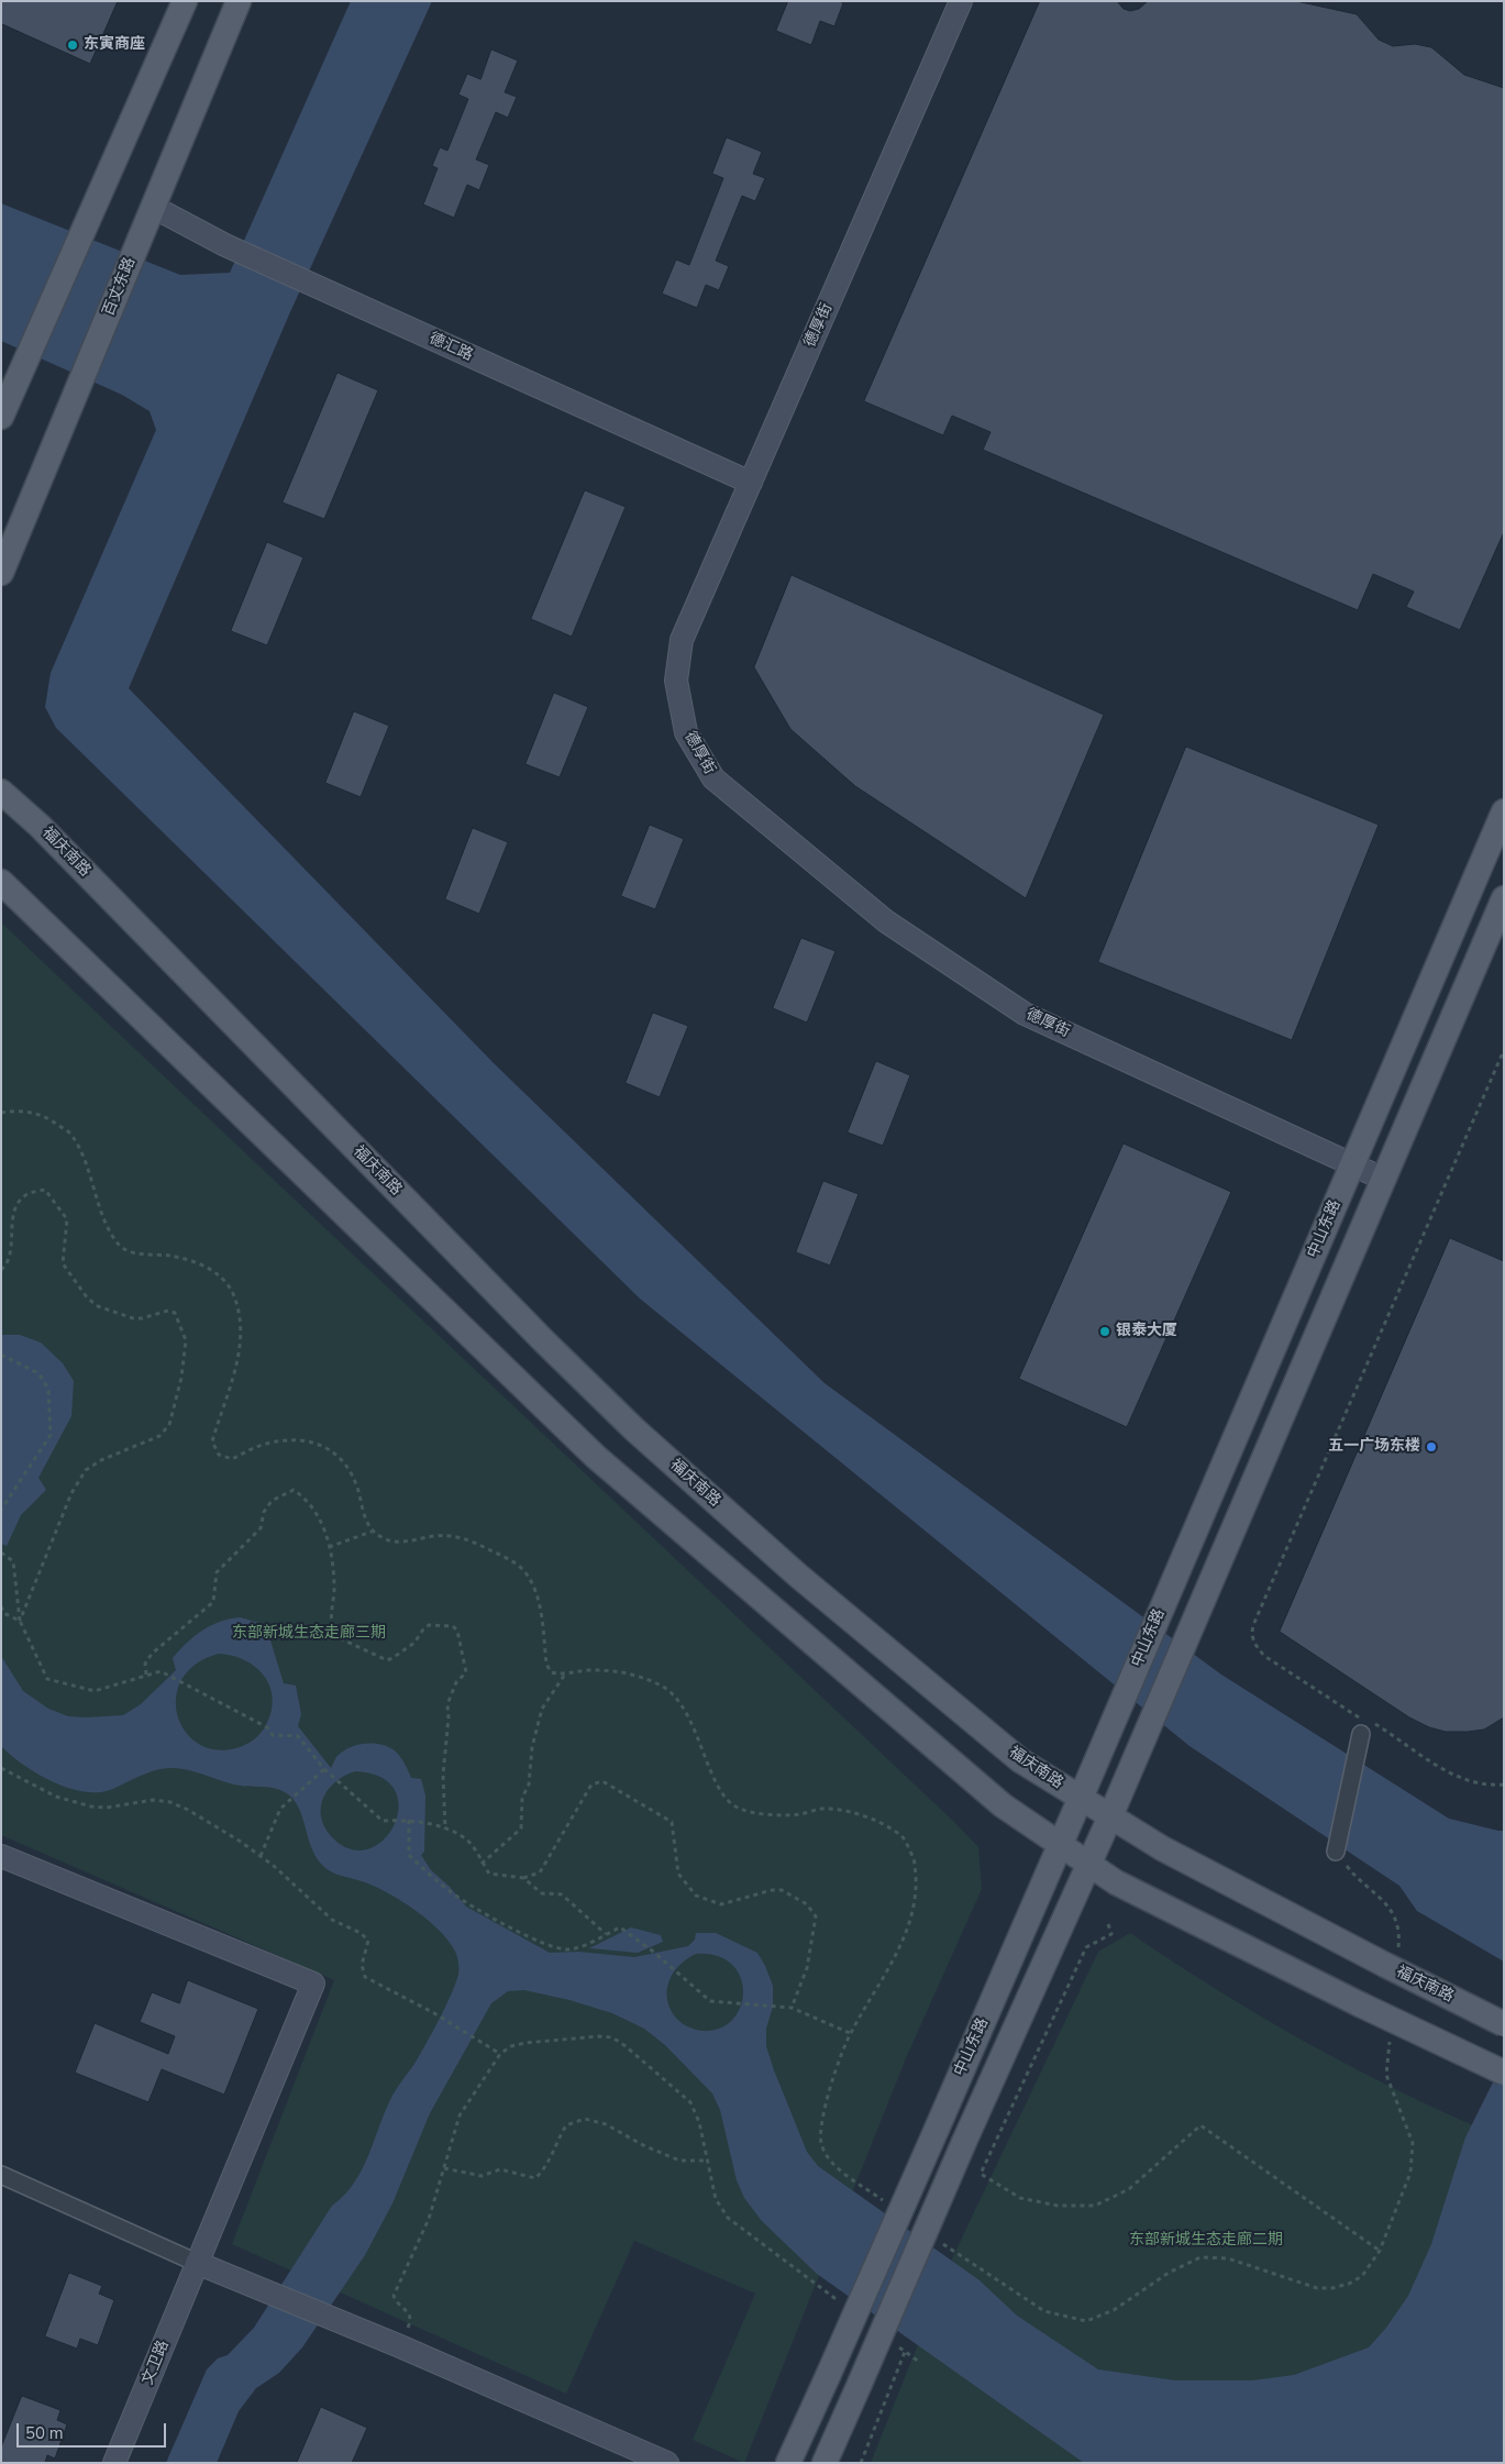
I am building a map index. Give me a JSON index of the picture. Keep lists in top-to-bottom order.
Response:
{
  "streets": {
    "main road": ["百丈东路", "福庆南路", "中山东路"],
    "street": ["德厚街", "德汇路", "文卫路"]
  },
  "crossings": [
    ["百丈东路", "德汇路"],
    ["德厚街", "德汇路"],
    ["德厚街", "中山东路"],
    ["福庆南路", "中山东路"]
  ],
  "parks": ["东部新城生态走廊三期", "东部新城生态走廊二期"],
  "places": ["东寅商座", "银泰大厦", "五一广场东楼"],
  "scale_bar": "50 m"
}
